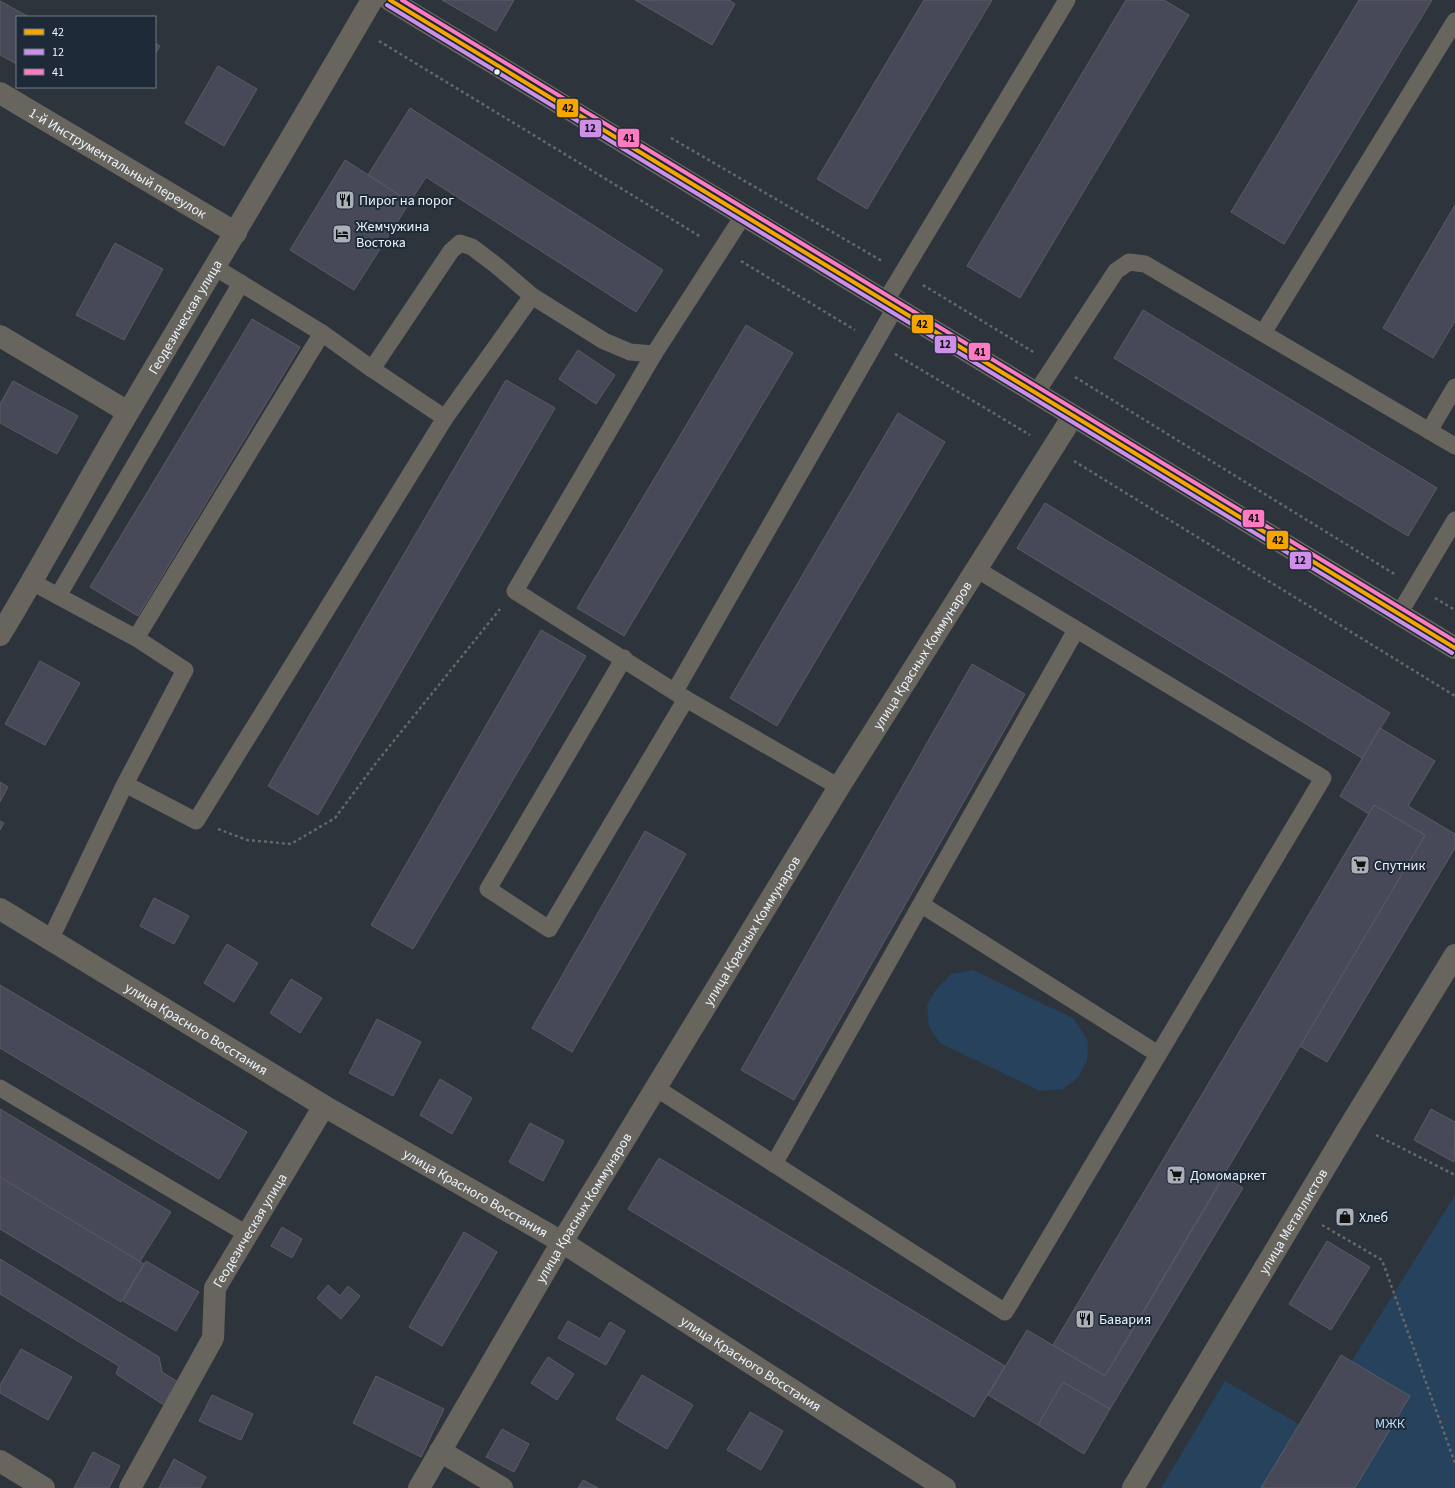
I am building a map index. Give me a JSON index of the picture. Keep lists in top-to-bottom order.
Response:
{
  "streets": {
    "street": [
      "1-й Инструментальный переулок",
      "Геодезическая улица",
      "улица Красных Коммунаров",
      "улица Красного Восстания",
      "улица Металлистов"
    ]
  },
  "crossings": [
    ["1-й Инструментальный переулок", "Геодезическая улица"],
    ["Геодезическая улица", "улица Красного Восстания"],
    ["улица Красных Коммунаров", "улица Красного Восстания"]
  ],
  "parks": ["МЖК"],
  "places": {
    "restaurant": ["Пирог на порог", "Бавария"],
    "hotel": ["Жемчужина Востока"],
    "supermarket": ["Спутник", "Домомаркет"],
    "shop": ["Хлеб"]
  },
  "lines": ["transit line 42", "transit line 41", "transit line 12"],
  "legend": ["42", "12", "41"]
}
